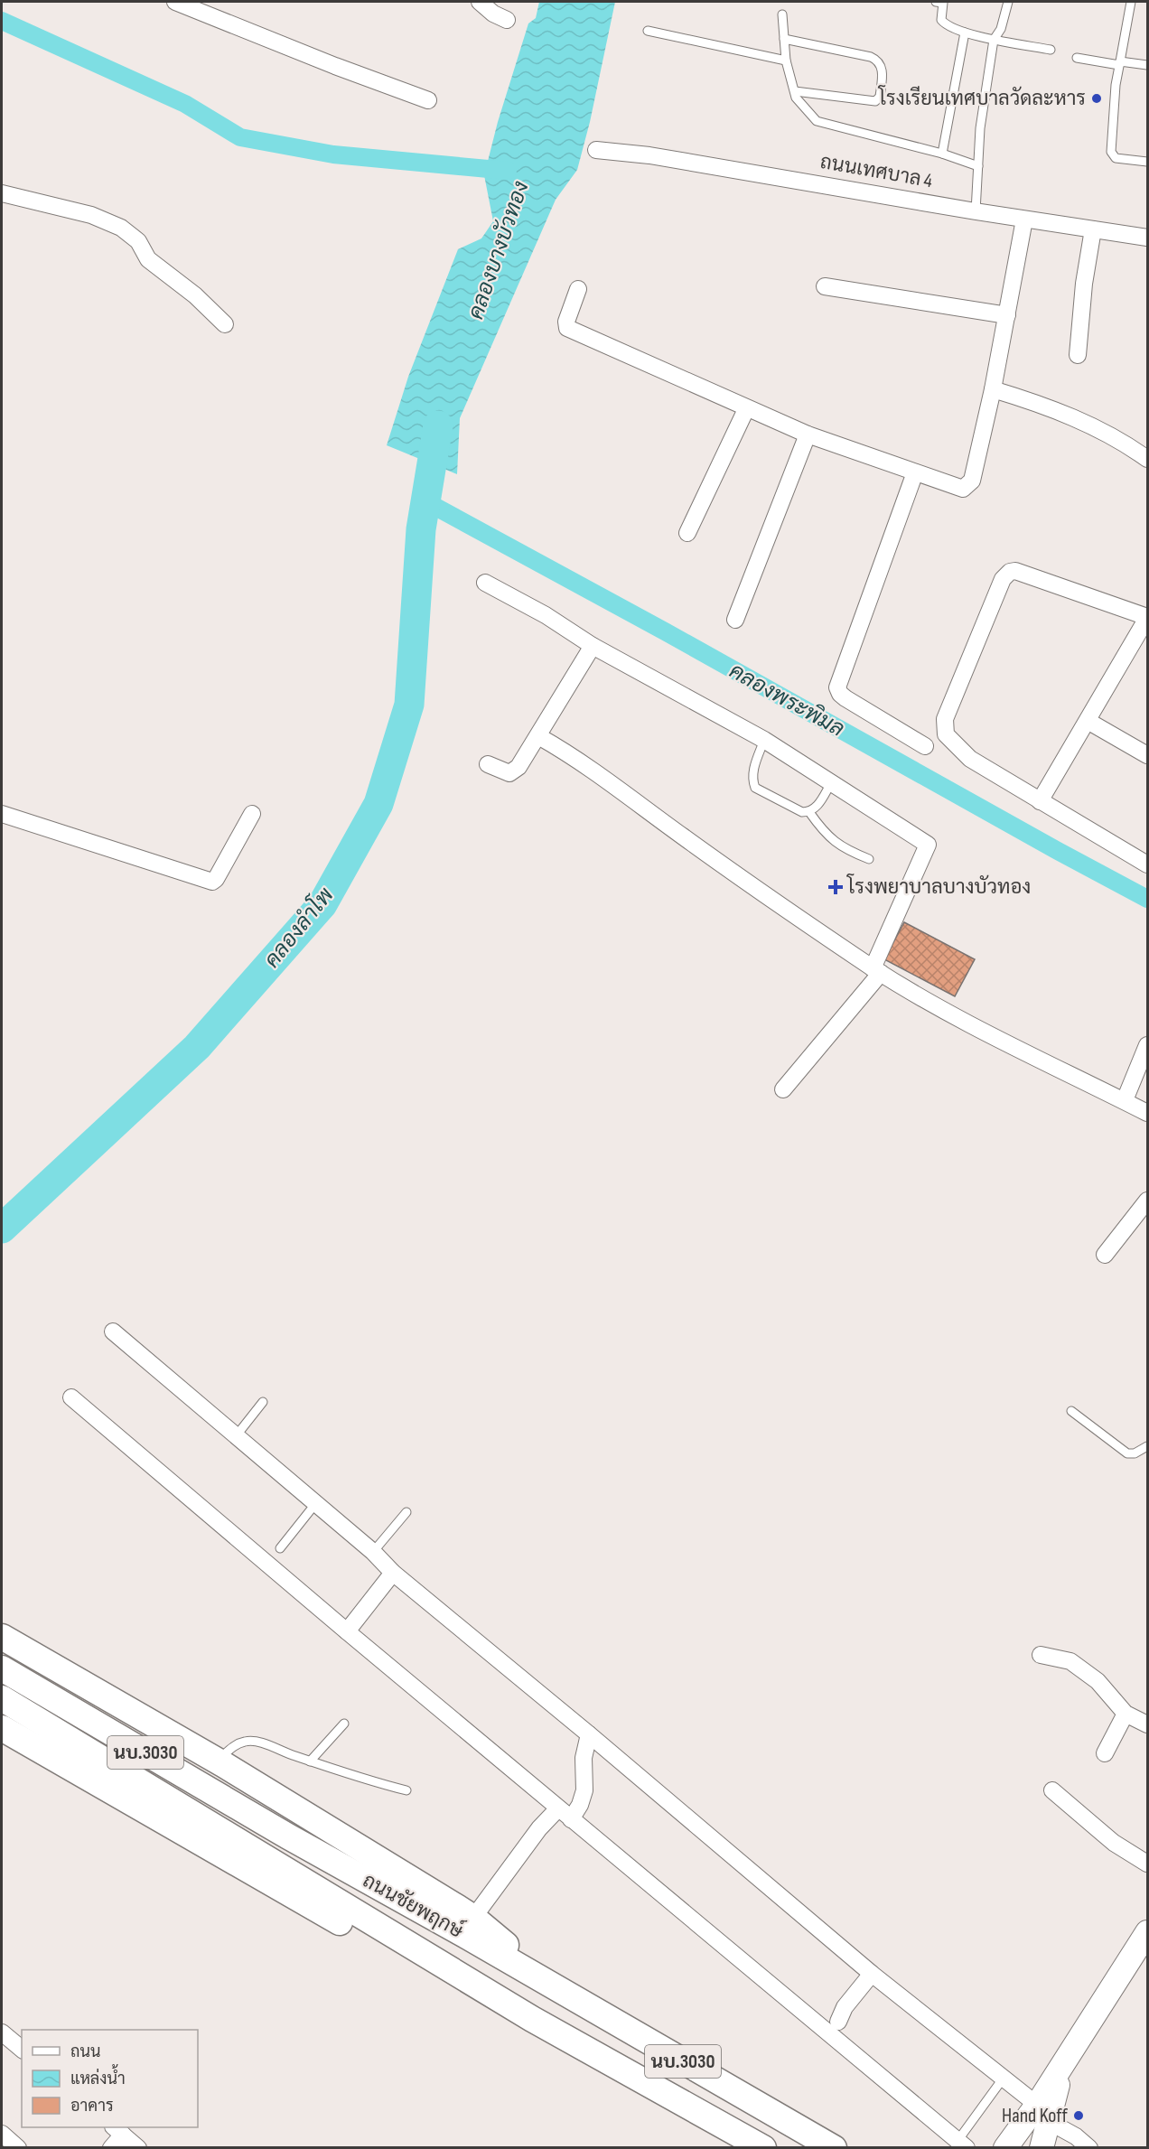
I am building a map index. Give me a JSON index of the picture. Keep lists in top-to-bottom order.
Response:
{
  "streets": {
    "main road": ["นบ.3030", "ถนนชัยพฤกษ์"],
    "street": ["ถนนเทศบาล 4"]
  },
  "water": ["คลองบางบัวทอง", "คลองพระพิมล", "คลองลำโพ"],
  "places": {
    "other": ["โรงเรียนเทศบาลวัดละหาร", "Hand Koff"],
    "health": ["โรงพยาบาลบางบัวทอง"]
  },
  "legend": ["ถนน", "แหล่งน้ำ", "อาคาร"]
}
